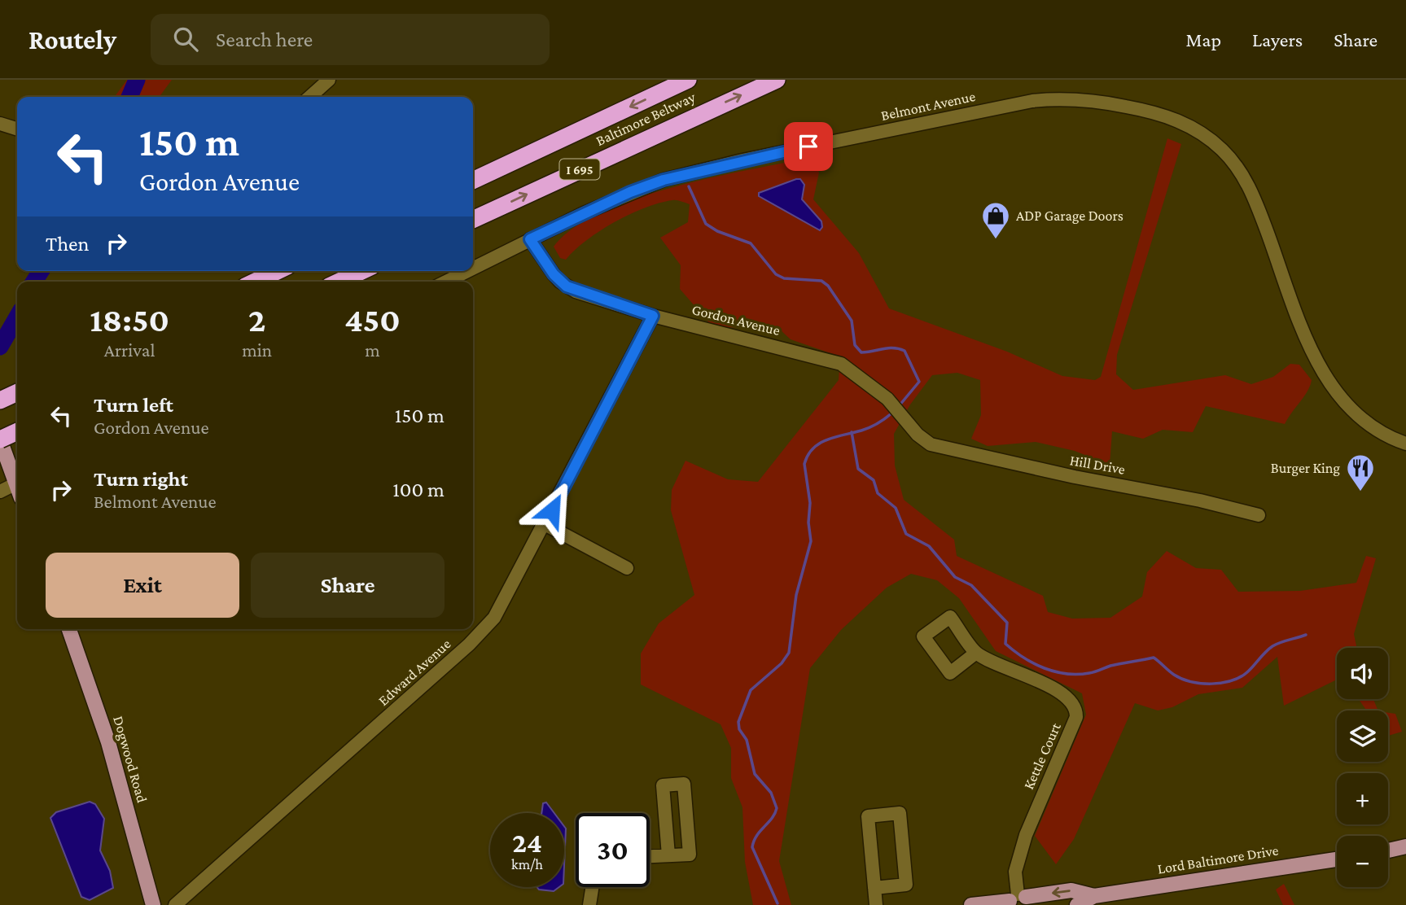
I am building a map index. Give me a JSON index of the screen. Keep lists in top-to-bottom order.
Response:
{
  "streets": {
    "highway": ["Baltimore Beltway", "I 695"],
    "main road": ["Dogwood Road", "Lord Baltimore Drive"],
    "street": [
      "Belmont Avenue",
      "Gordon Avenue",
      "Hill Drive",
      "Edward Avenue",
      "Kettle Court"
    ]
  },
  "crossings": [
    ["Belmont Avenue", "Gordon Avenue"],
    ["Gordon Avenue", "Hill Drive"],
    ["Gordon Avenue", "Edward Avenue"],
    ["Kettle Court", "Lord Baltimore Drive"]
  ],
  "places": {
    "shop": ["ADP Garage Doors"],
    "restaurant": ["Burger King"]
  },
  "page": {
    "header": "Routely",
    "search": "Search here",
    "nav": ["Map", "Layers", "Share"],
    "turn": ["150 m", "Gordon Avenue"],
    "then": "Then",
    "eta": [
      "18:50",
      "Arrival",
      "2",
      "min",
      "450",
      "m"
    ],
    "list": [
      {
        "name": "Turn left",
        "note": "Gordon Avenue",
        "value": "150 m"
      },
      {
        "name": "Turn right",
        "note": "Belmont Avenue",
        "value": "100 m"
      }
    ],
    "buttons": ["Exit", "Share"],
    "map_buttons": ["+", "−"],
    "speed": "24 km/h",
    "limit": "30"
  }
}
